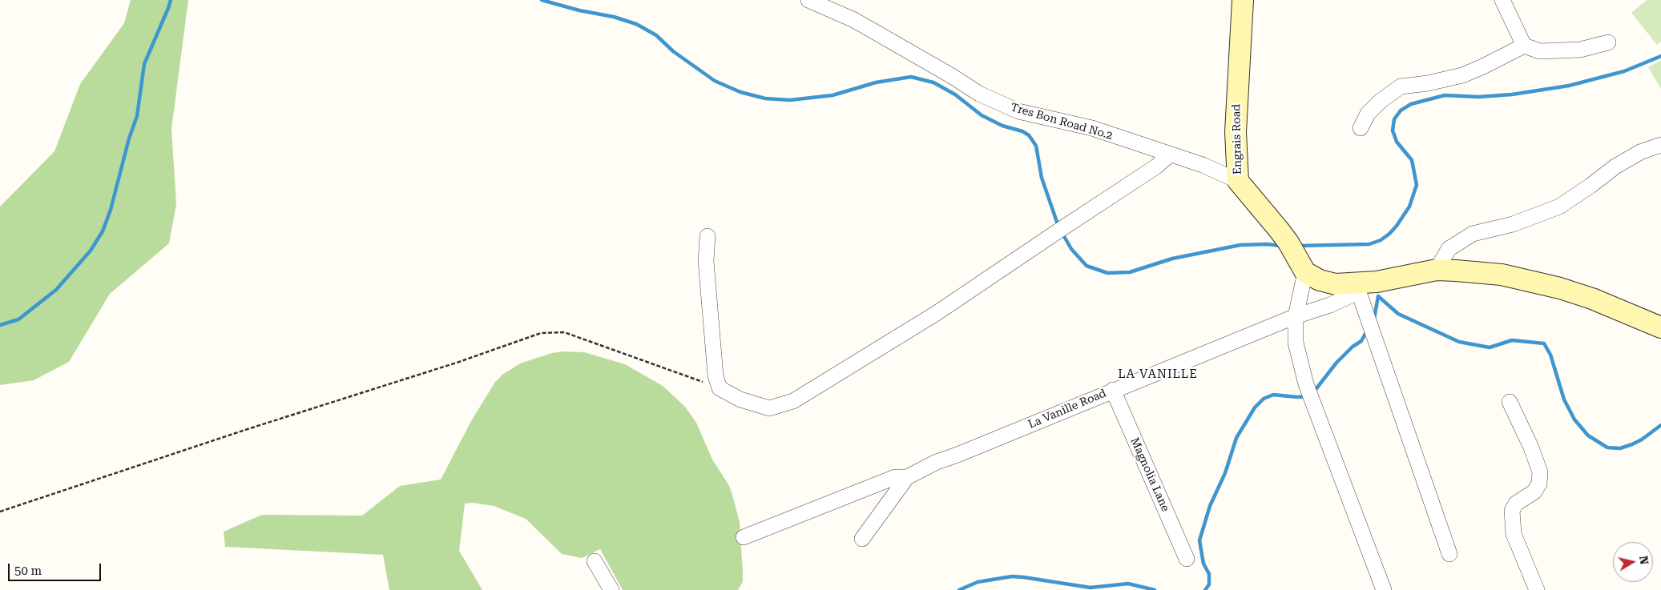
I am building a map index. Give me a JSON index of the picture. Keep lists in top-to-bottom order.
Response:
{
  "streets": {
    "street": [
      "Tres Bon Road No.2",
      "Engrais Road",
      "La Vanille Road",
      "Magnolia Lane"
    ]
  },
  "crossings": [
    ["Tres Bon Road No.2", "Engrais Road"],
    ["La Vanille Road", "Magnolia Lane"]
  ],
  "districts": ["LA VANILLE"],
  "scale_bar": "50 m",
  "north": "right"
}
